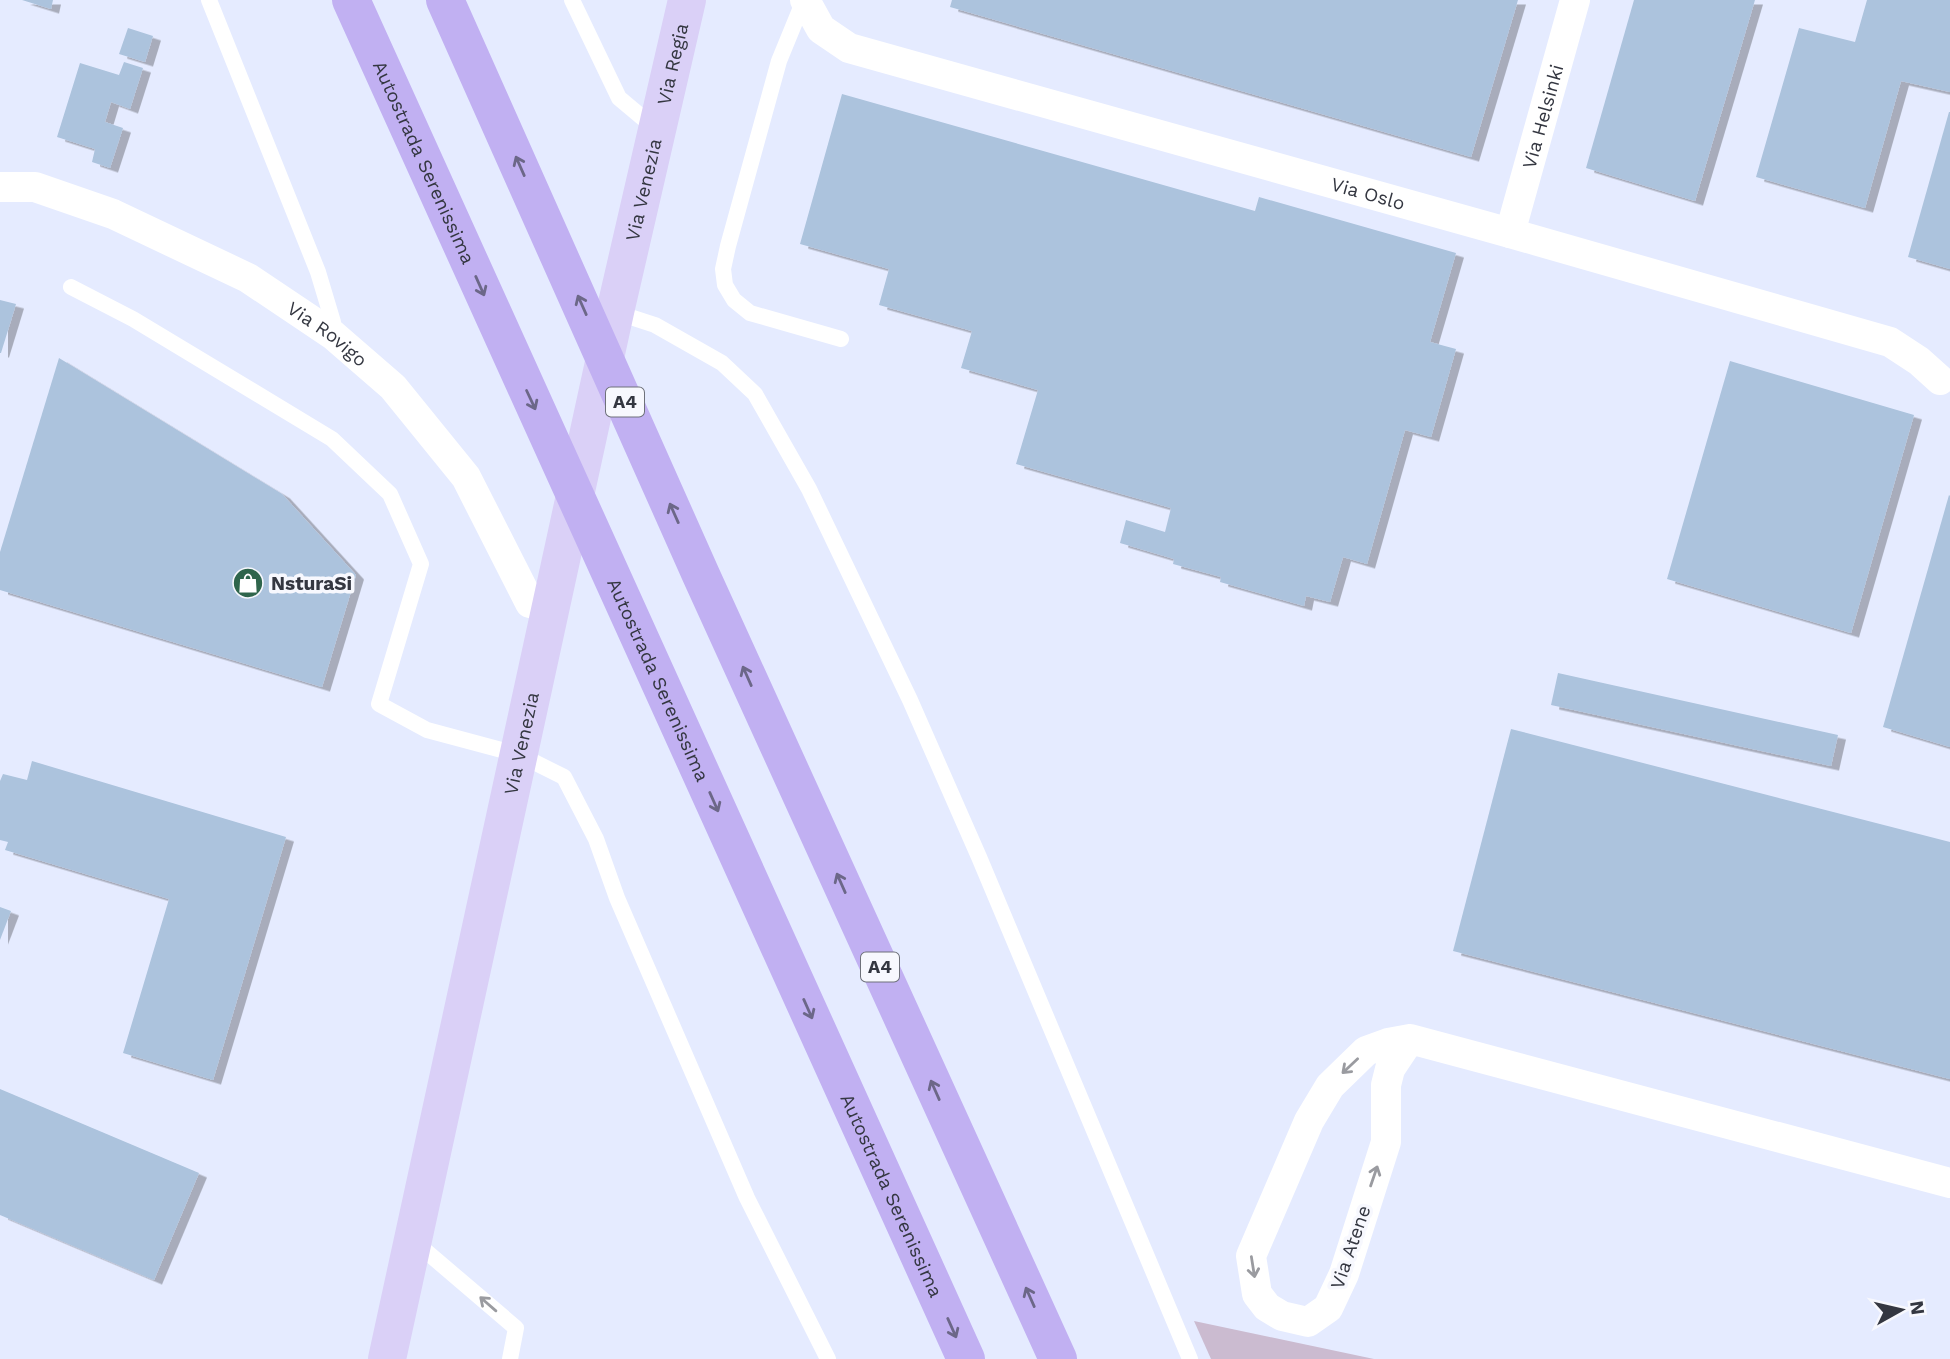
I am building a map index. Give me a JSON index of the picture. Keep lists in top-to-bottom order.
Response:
{
  "streets": {
    "highway": ["Autostrada Serenissima", "A4"],
    "main road": ["Via Regia", "Via Venezia"],
    "street": [
      "Via Helsinki",
      "Via Oslo",
      "Via Rovigo",
      "Via Atene"
    ]
  },
  "crossings": [
    ["Via Regia", "Via Venezia"],
    ["Via Helsinki", "Via Oslo"],
    ["Via Venezia", "Via Rovigo"]
  ],
  "places": {
    "shop": ["NsturaSi"]
  },
  "north": "right"
}
